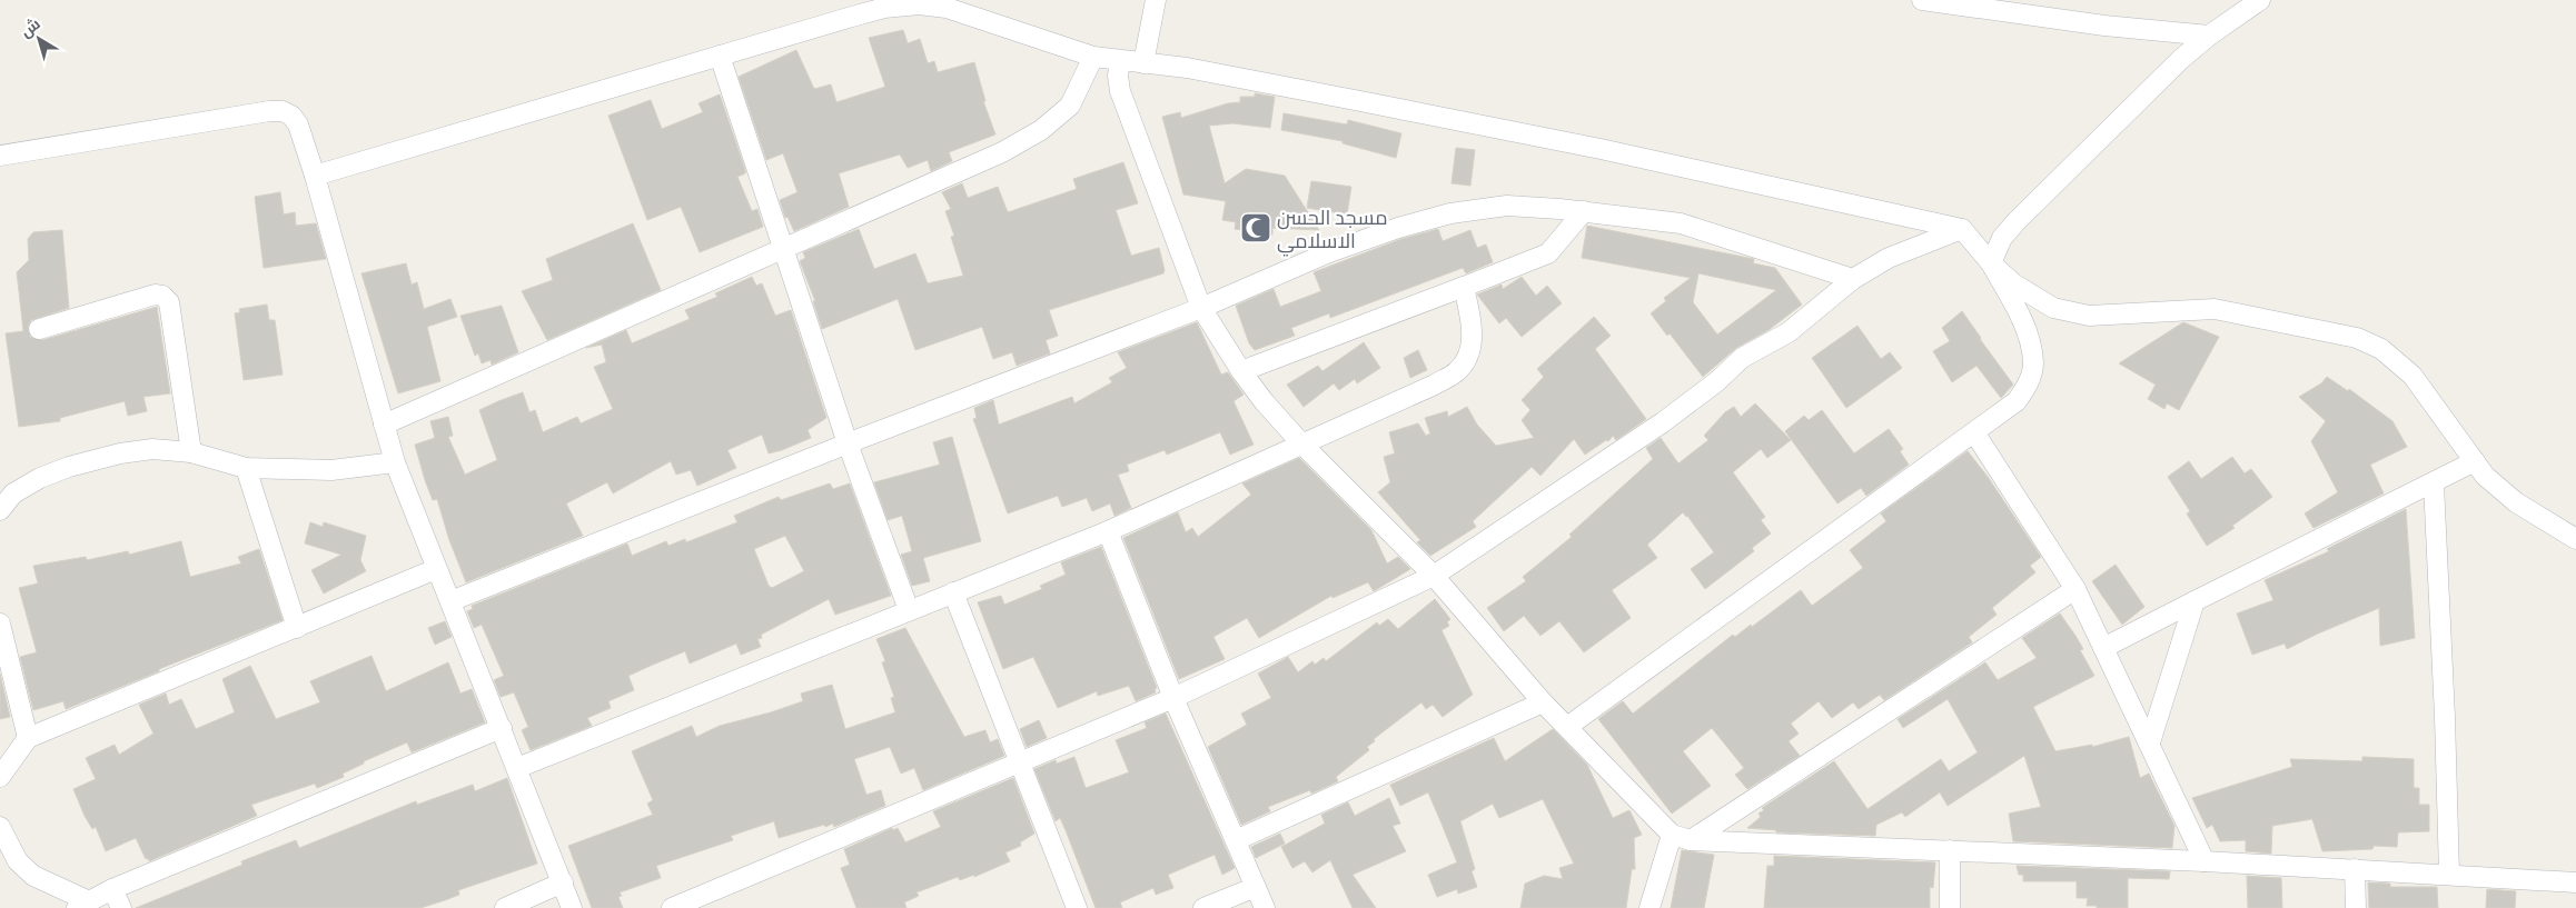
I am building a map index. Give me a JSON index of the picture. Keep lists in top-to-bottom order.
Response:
{
  "places": {
    "mosque": ["مسجد الحسن الاسلامي"]
  },
  "north": "top left"
}
